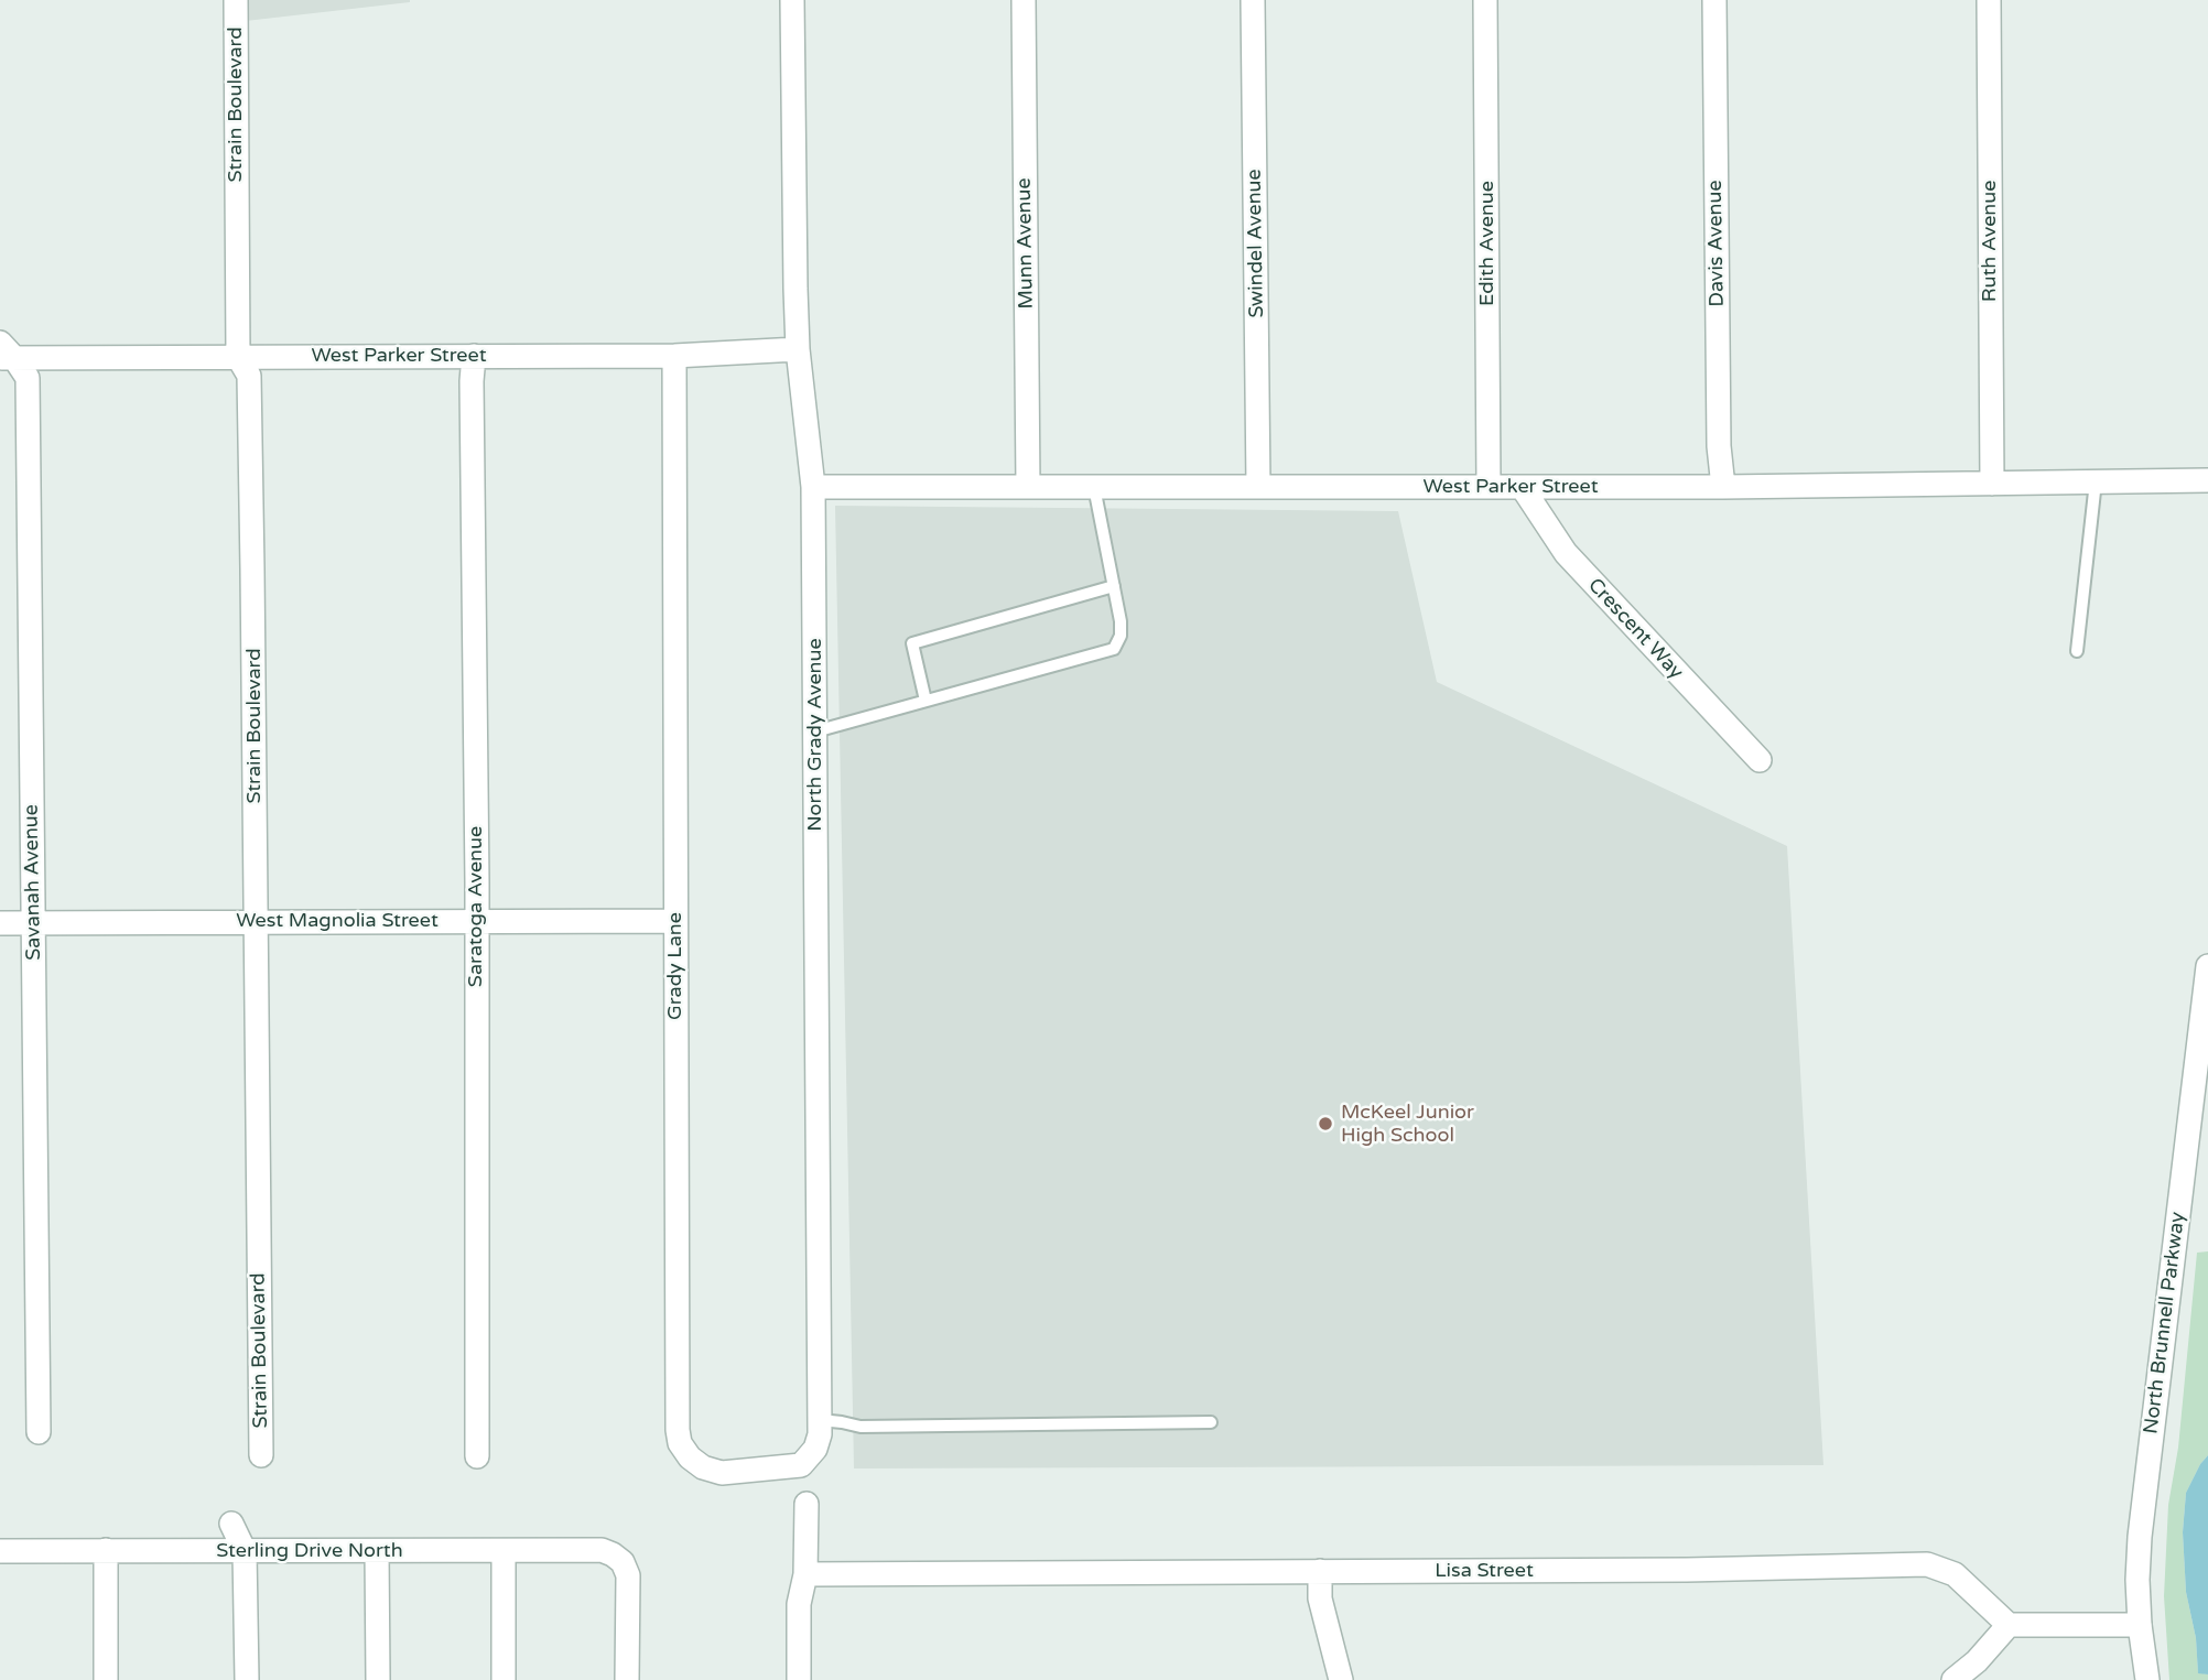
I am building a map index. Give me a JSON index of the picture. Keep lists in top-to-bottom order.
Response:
{
  "streets": {
    "street": [
      "Strain Boulevard",
      "Ruth Avenue",
      "Munn Avenue",
      "Swindel Avenue",
      "Edith Avenue",
      "Davis Avenue",
      "West Parker Street",
      "Crescent Way",
      "North Grady Avenue",
      "Savanah Avenue",
      "Saratoga Avenue",
      "West Magnolia Street",
      "Grady Lane",
      "North Brunnell Parkway",
      "Sterling Drive North",
      "Lisa Street"
    ]
  },
  "crossings": [
    ["Strain Boulevard", "West Parker Street"],
    ["Strain Boulevard", "West Magnolia Street"],
    ["Ruth Avenue", "West Parker Street"],
    ["Munn Avenue", "West Parker Street"],
    ["Swindel Avenue", "West Parker Street"],
    ["Edith Avenue", "West Parker Street"],
    ["Davis Avenue", "West Parker Street"],
    ["West Parker Street", "Crescent Way"],
    ["West Parker Street", "North Grady Avenue"],
    ["West Parker Street", "Savanah Avenue"],
    ["West Parker Street", "Saratoga Avenue"],
    ["West Parker Street", "Grady Lane"],
    ["North Grady Avenue", "Grady Lane"],
    ["Savanah Avenue", "West Magnolia Street"],
    ["Saratoga Avenue", "West Magnolia Street"],
    ["West Magnolia Street", "Grady Lane"]
  ],
  "places": ["McKeel Junior High School"]
}
